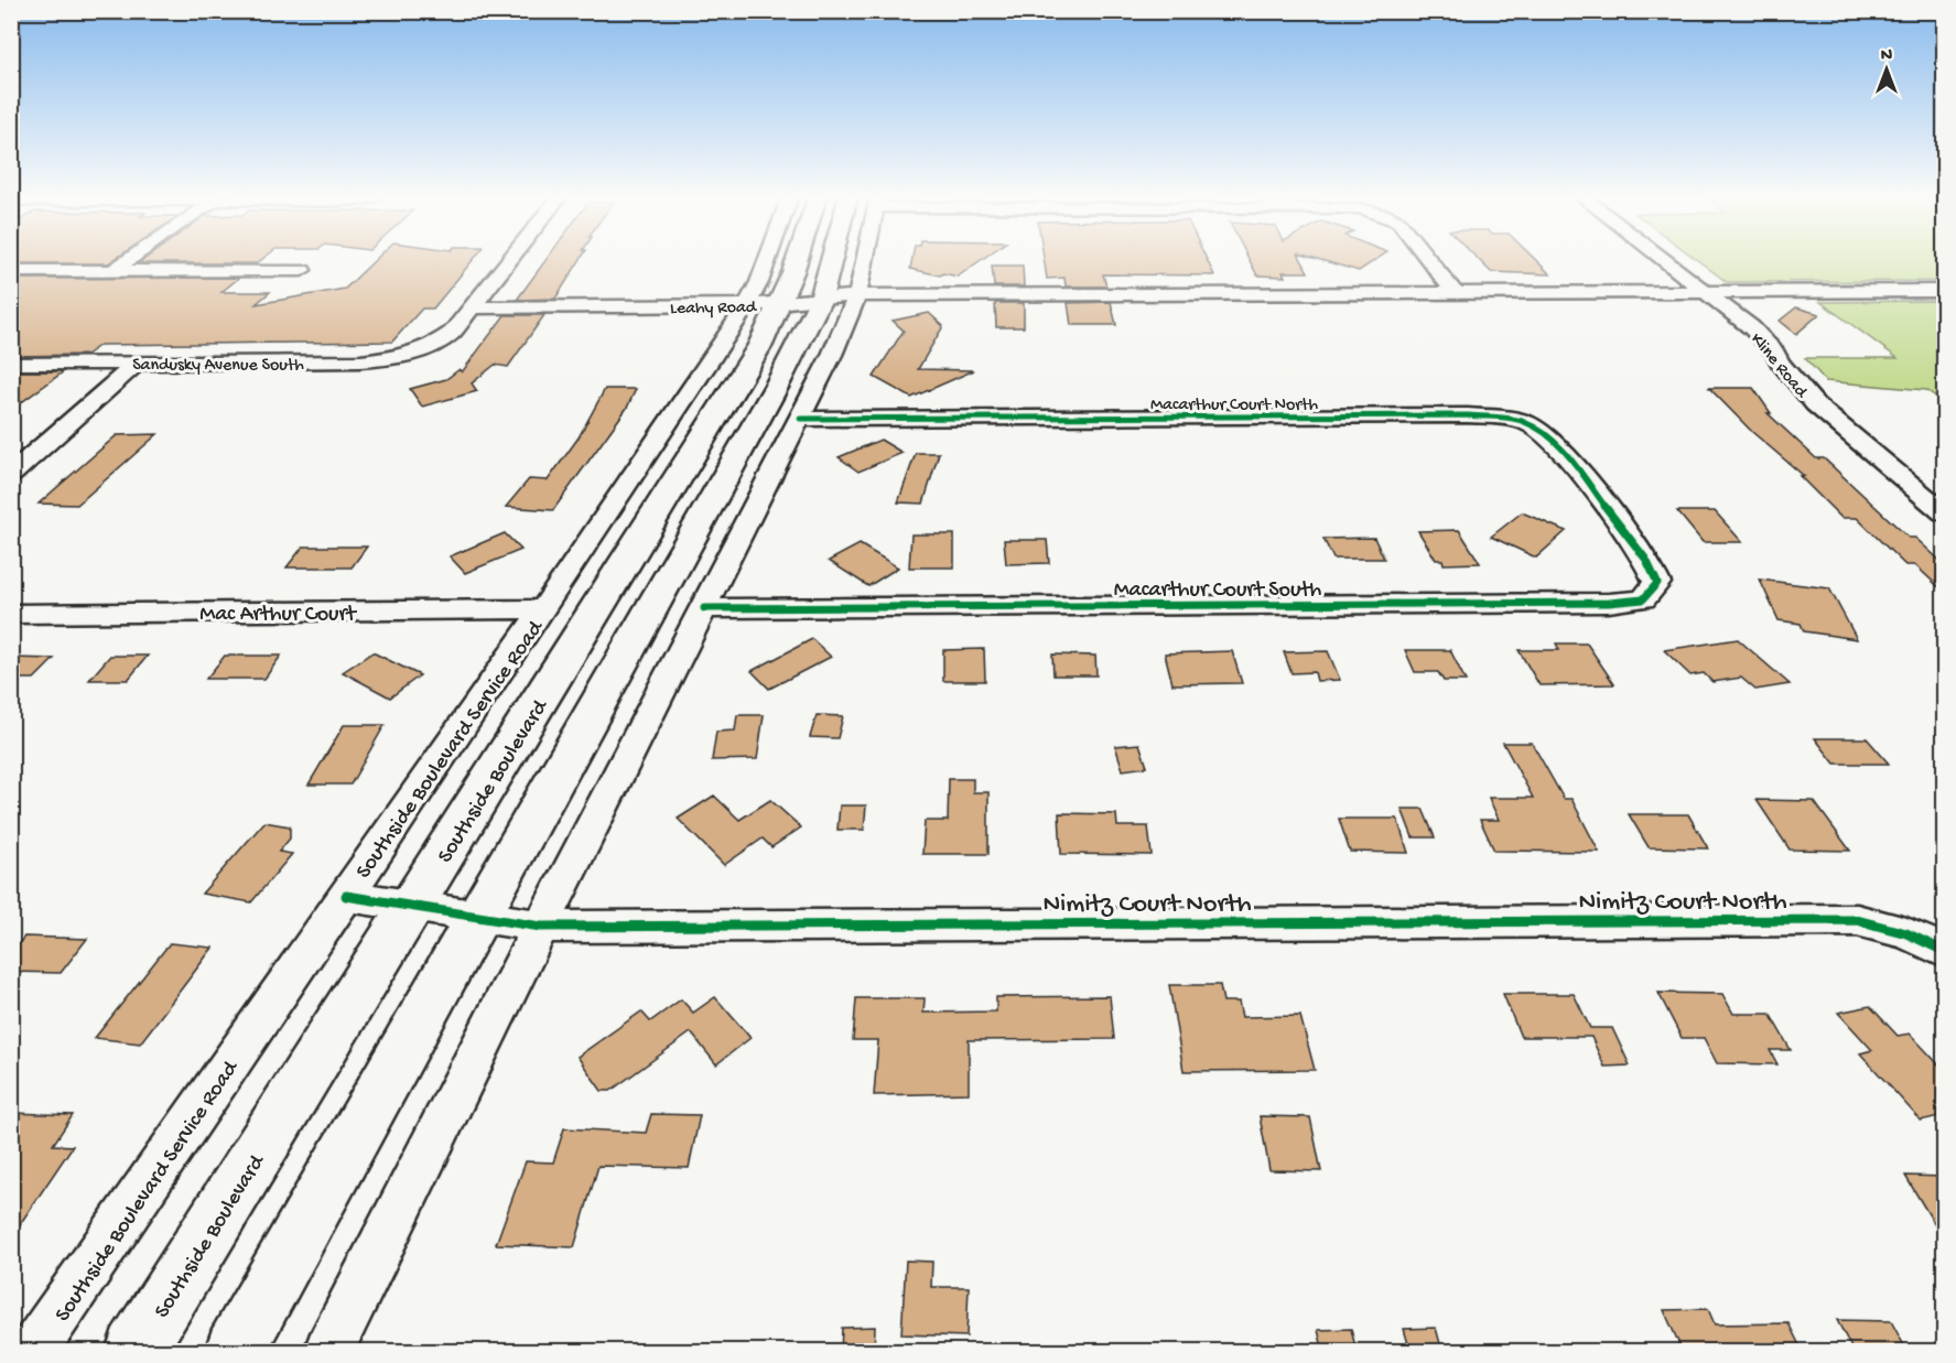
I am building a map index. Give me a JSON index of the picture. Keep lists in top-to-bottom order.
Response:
{
  "streets": {
    "highway": ["Southside Boulevard"],
    "street": [
      "Leahy Road",
      "Sandusky Avenue South",
      "Kline Road",
      "Macarthur Court North",
      "Macarthur Court South",
      "Mac Arthur Court",
      "Southside Boulevard Service Road",
      "Nimitz Court North"
    ]
  },
  "crossings": [
    ["Leahy Road", "Sandusky Avenue South"],
    ["Leahy Road", "Kline Road"],
    ["Leahy Road", "Southside Boulevard Service Road"],
    ["Leahy Road", "Southside Boulevard"],
    ["Macarthur Court North", "Macarthur Court South"],
    ["Mac Arthur Court", "Southside Boulevard Service Road"],
    ["Southside Boulevard Service Road", "Southside Boulevard"],
    ["Southside Boulevard Service Road", "Nimitz Court North"],
    ["Southside Boulevard", "Nimitz Court North"]
  ],
  "north": "top"
}
